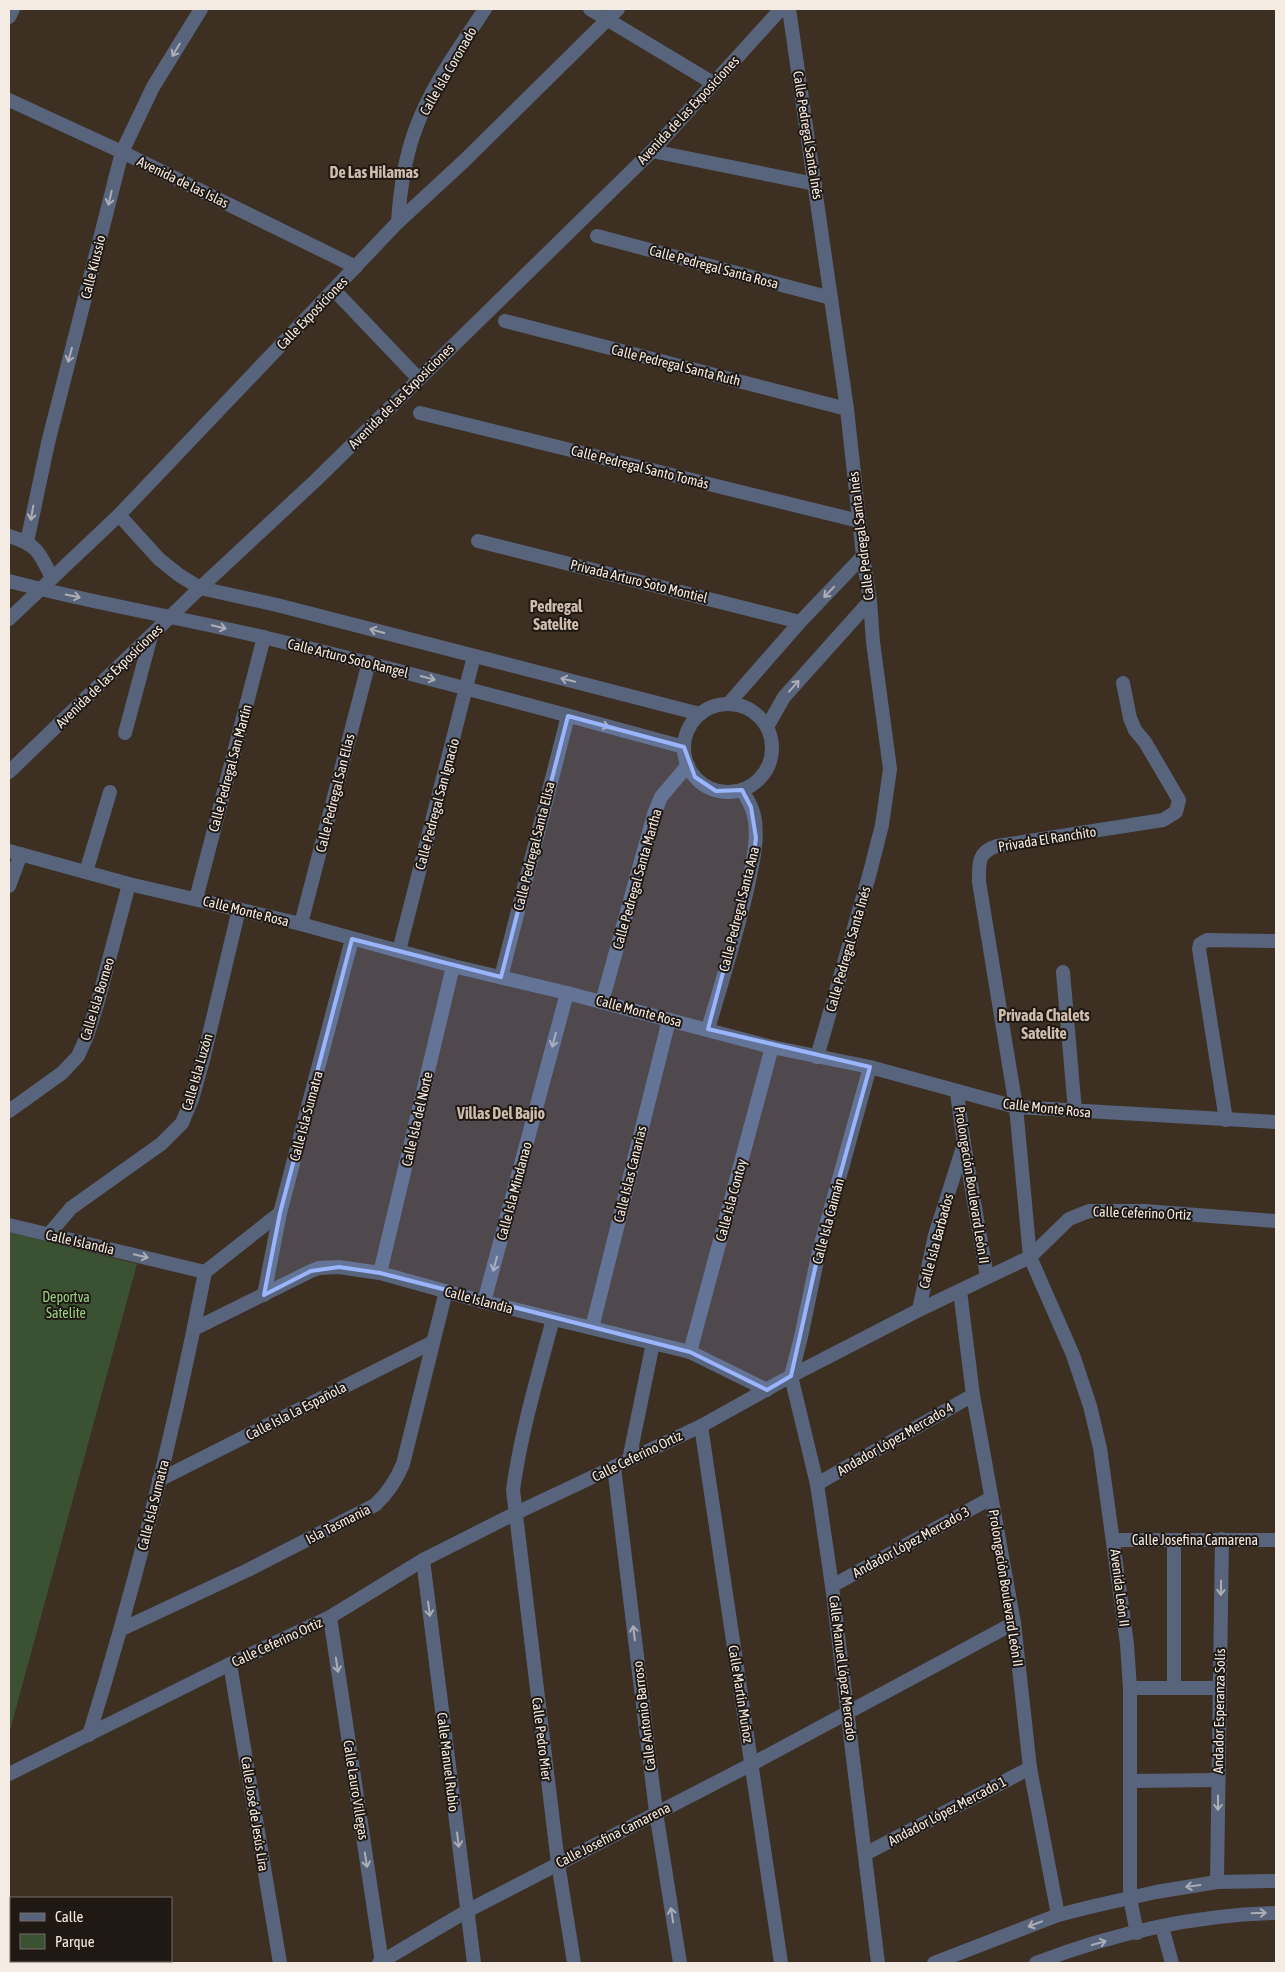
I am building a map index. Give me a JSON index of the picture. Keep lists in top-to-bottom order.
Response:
{
  "streets": {
    "street": [
      "Calle Isla Coronado",
      "Avenida de las Exposiciones",
      "Calle Pedregal Santa Inés",
      "Avenida de las Islas",
      "Calle Kiussio",
      "Calle Pedregal Santa Rosa",
      "Calle Exposiciones",
      "Calle Pedregal Santa Ruth",
      "Calle Pedregal Santo Tomás",
      "Privada Arturo Soto Montiel",
      "Calle Arturo Soto Rangel",
      "Calle Pedregal San Martín",
      "Calle Pedregal San Elías",
      "Calle Pedregal San Ignacio",
      "Privada El Ranchito",
      "Calle Pedregal Santa Elisa",
      "Calle Pedregal Santa Martha",
      "Calle Pedregal Santa Ana",
      "Calle Monte Rosa",
      "Calle Isla Borneo",
      "Calle Isla Luzón",
      "Calle Isla Sumatra",
      "Calle Isla del Norte",
      "Calle Islas Canarias",
      "Prolongación Boulevard León II",
      "Calle Isla Mindanao",
      "Calle Isla Contoy",
      "Calle Ceferino Ortiz",
      "Calle Isla Caimán",
      "Calle Isla Barbados",
      "Calle Islandia",
      "Calle Isla La Española",
      "Andador López Mercado 4",
      "Isla Tasmania",
      "Calle Josefina Camarena",
      "Andador López Mercado 3",
      "Avenida León II",
      "Calle Manuel López Mercado",
      "Calle Martín Muñoz",
      "Andador Esperanza Solís",
      "Calle Antonio Barroso",
      "Calle Pedro Mier",
      "Calle Manuel Rubio",
      "Calle Lauro Villegas",
      "Andador López Mercado 1",
      "Calle José de Jesús Lira"
    ]
  },
  "crossings": [
    ["Calle Isla Coronado", "Calle Exposiciones"],
    ["Avenida de las Exposiciones", "Calle Arturo Soto Rangel"],
    ["Calle Pedregal Santa Inés", "Calle Pedregal Santa Rosa"],
    ["Calle Pedregal Santa Inés", "Calle Pedregal Santa Ruth"],
    ["Calle Pedregal Santa Inés", "Calle Pedregal Santo Tomás"],
    ["Calle Pedregal Santa Inés", "Calle Monte Rosa"],
    ["Avenida de las Islas", "Calle Kiussio"],
    ["Avenida de las Islas", "Calle Exposiciones"],
    ["Calle Exposiciones", "Calle Arturo Soto Rangel"],
    ["Calle Arturo Soto Rangel", "Calle Pedregal San Martín"],
    ["Calle Arturo Soto Rangel", "Calle Pedregal San Elías"],
    ["Calle Arturo Soto Rangel", "Calle Pedregal San Ignacio"],
    ["Calle Arturo Soto Rangel", "Calle Pedregal Santa Elisa"],
    ["Calle Arturo Soto Rangel", "Calle Pedregal Santa Martha"],
    ["Calle Arturo Soto Rangel", "Calle Pedregal Santa Ana"],
    ["Calle Pedregal San Martín", "Calle Monte Rosa"],
    ["Calle Pedregal San Elías", "Calle Monte Rosa"],
    ["Calle Pedregal San Ignacio", "Calle Monte Rosa"],
    ["Privada El Ranchito", "Calle Monte Rosa"],
    ["Calle Pedregal Santa Elisa", "Calle Monte Rosa"],
    ["Calle Pedregal Santa Martha", "Calle Pedregal Santa Ana"],
    ["Calle Pedregal Santa Martha", "Calle Monte Rosa"],
    ["Calle Pedregal Santa Ana", "Calle Monte Rosa"],
    ["Calle Monte Rosa", "Calle Isla Borneo"],
    ["Calle Monte Rosa", "Calle Isla Luzón"],
    ["Calle Monte Rosa", "Calle Isla Sumatra"],
    ["Calle Monte Rosa", "Calle Isla del Norte"],
    ["Calle Monte Rosa", "Calle Islas Canarias"],
    ["Calle Monte Rosa", "Prolongación Boulevard León II"],
    ["Calle Monte Rosa", "Calle Isla Mindanao"],
    ["Calle Monte Rosa", "Calle Isla Contoy"],
    ["Calle Monte Rosa", "Calle Isla Caimán"],
    ["Calle Isla Luzón", "Calle Islandia"],
    ["Calle Isla Sumatra", "Calle Ceferino Ortiz"],
    ["Calle Isla Sumatra", "Calle Islandia"],
    ["Calle Isla Sumatra", "Calle Isla La Española"],
    ["Calle Isla Sumatra", "Isla Tasmania"],
    ["Calle Isla del Norte", "Calle Islandia"],
    ["Calle Islas Canarias", "Calle Islandia"],
    ["Prolongación Boulevard León II", "Calle Ceferino Ortiz"],
    ["Prolongación Boulevard León II", "Calle Isla Barbados"],
    ["Prolongación Boulevard León II", "Andador López Mercado 4"],
    ["Prolongación Boulevard León II", "Calle Josefina Camarena"],
    ["Prolongación Boulevard León II", "Andador López Mercado 3"],
    ["Prolongación Boulevard León II", "Andador López Mercado 1"],
    ["Calle Isla Mindanao", "Calle Islandia"],
    ["Calle Isla Contoy", "Calle Islandia"],
    ["Calle Ceferino Ortiz", "Calle Isla Caimán"],
    ["Calle Ceferino Ortiz", "Calle Isla Barbados"],
    ["Calle Ceferino Ortiz", "Calle Islandia"],
    ["Calle Ceferino Ortiz", "Avenida León II"],
    ["Calle Ceferino Ortiz", "Calle Manuel López Mercado"],
    ["Calle Ceferino Ortiz", "Calle Martín Muñoz"],
    ["Calle Ceferino Ortiz", "Calle Antonio Barroso"],
    ["Calle Ceferino Ortiz", "Calle Pedro Mier"],
    ["Calle Ceferino Ortiz", "Calle Manuel Rubio"],
    ["Calle Ceferino Ortiz", "Calle Lauro Villegas"],
    ["Calle Ceferino Ortiz", "Calle José de Jesús Lira"],
    ["Calle Isla Caimán", "Calle Manuel López Mercado"],
    ["Calle Islandia", "Isla Tasmania"],
    ["Calle Isla La Española", "Isla Tasmania"],
    ["Andador López Mercado 4", "Calle Manuel López Mercado"],
    ["Calle Josefina Camarena", "Avenida León II"],
    ["Calle Josefina Camarena", "Calle Manuel López Mercado"],
    ["Calle Josefina Camarena", "Calle Martín Muñoz"],
    ["Calle Josefina Camarena", "Andador Esperanza Solís"],
    ["Calle Josefina Camarena", "Calle Antonio Barroso"],
    ["Calle Josefina Camarena", "Calle Pedro Mier"],
    ["Calle Josefina Camarena", "Calle Manuel Rubio"],
    ["Calle Josefina Camarena", "Calle Lauro Villegas"],
    ["Andador López Mercado 3", "Calle Manuel López Mercado"],
    ["Calle Manuel López Mercado", "Andador López Mercado 1"]
  ],
  "one_way": [
    "Calle Kiussio",
    "Calle Isla Mindanao",
    "Calle Antonio Barroso",
    "Calle Manuel Rubio",
    "Calle Lauro Villegas"
  ],
  "districts": [
    "De Las Hilamas",
    "Pedregal Satelite",
    "Privada Chalets Satelite",
    "Villas Del Bajio"
  ],
  "parks": ["Deportva Satelite"],
  "legend": ["Calle", "Parque"]
}
